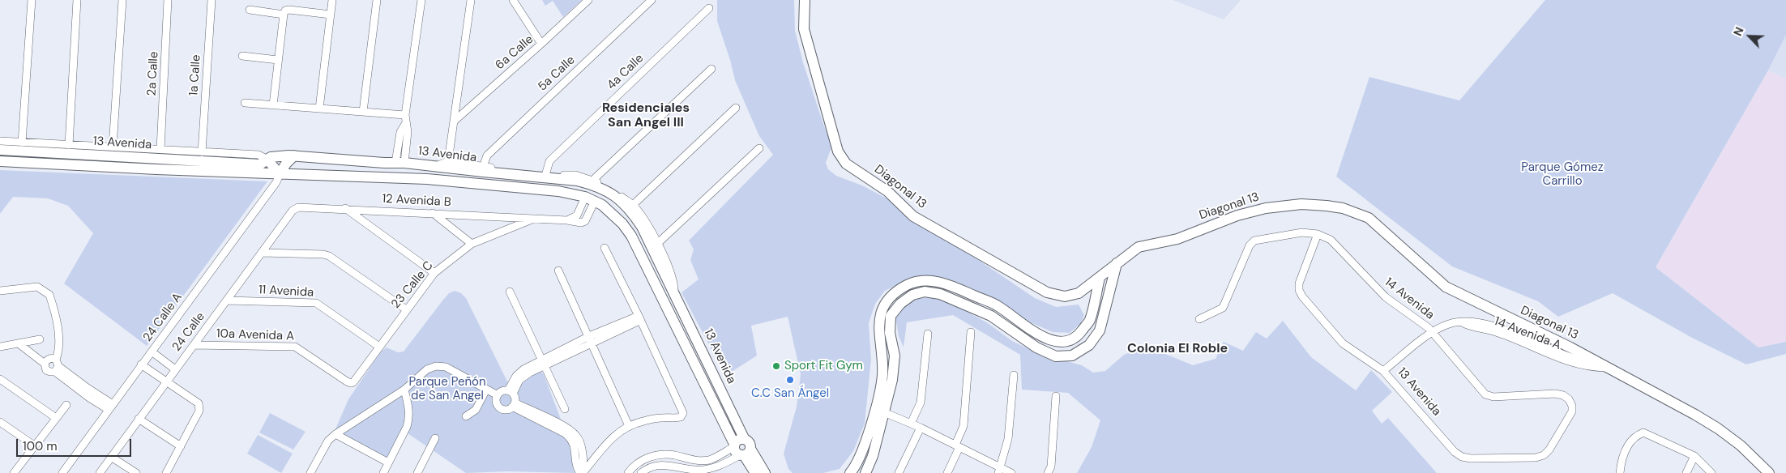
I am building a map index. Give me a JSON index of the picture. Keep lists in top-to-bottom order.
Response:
{
  "streets": {
    "street": [
      "6a Calle",
      "4a Calle",
      "2a Calle",
      "5a Calle",
      "1a Calle",
      "13 Avenida",
      "Diagonal 13",
      "12 Avenida B",
      "23 Calle C",
      "11 Avenida",
      "14 Avenida",
      "24 Calle A",
      "24 Calle",
      "14 Avenida A",
      "10a Avenida A"
    ]
  },
  "crossings": [
    ["5a Calle", "13 Avenida"],
    ["13 Avenida", "12 Avenida B"],
    ["13 Avenida", "14 Avenida"],
    ["13 Avenida", "24 Calle A"],
    ["13 Avenida", "14 Avenida A"],
    ["Diagonal 13", "14 Avenida A"],
    ["12 Avenida B", "23 Calle C"],
    ["12 Avenida B", "24 Calle"],
    ["23 Calle C", "11 Avenida"],
    ["23 Calle C", "10a Avenida A"],
    ["11 Avenida", "24 Calle"],
    ["14 Avenida", "14 Avenida A"],
    ["24 Calle", "10a Avenida A"]
  ],
  "districts": ["Residenciales San Angel III", "Colonia El Roble"],
  "parks": ["Parque Gómez Carrillo", "Parque Peñón de San Angel"],
  "places": ["Sport Fit Gym", "C.C San Ángel"],
  "scale_bar": "100 m",
  "north": "top left"
}
